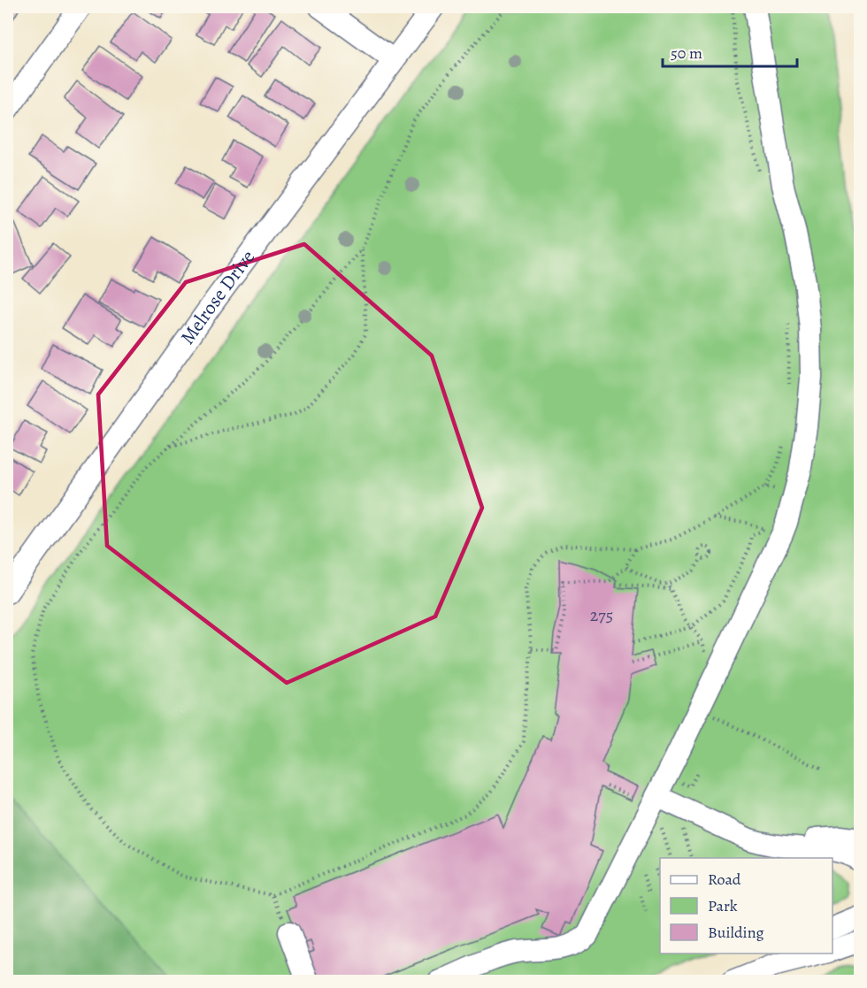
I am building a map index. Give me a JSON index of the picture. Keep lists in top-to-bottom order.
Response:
{
  "streets": {
    "street": ["Melrose Drive"]
  },
  "house_numbers": ["275"],
  "legend": ["Road", "Park", "Building"],
  "scale_bar": "50 m"
}
